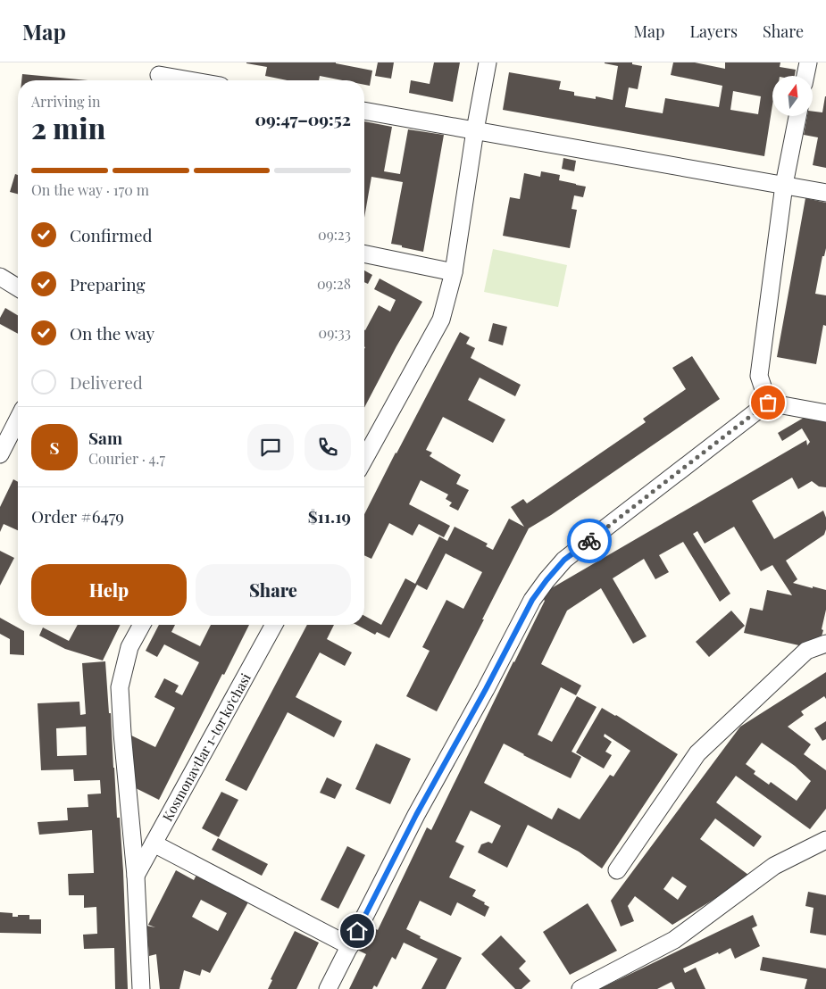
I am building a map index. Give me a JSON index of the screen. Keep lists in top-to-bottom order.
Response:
{
  "streets": {
    "street": ["Kosmonavtlar 1-tor koʻchasi"]
  },
  "north": "top",
  "page": {
    "header": "Map",
    "nav": ["Map", "Layers", "Share"],
    "heading": ["2 min", "Arriving in", "09:47–09:52"],
    "panel": [
      "Sam",
      "Courier · 4.7",
      "Order #6479",
      "$11.19"
    ],
    "bar": "On the way · 170 m",
    "list": [
      ["Confirmed", "09:23"],
      ["Preparing", "09:28"],
      ["On the way", "09:33"],
      "Delivered"
    ],
    "round": "S",
    "buttons": ["Help", "Share"]
  }
}
